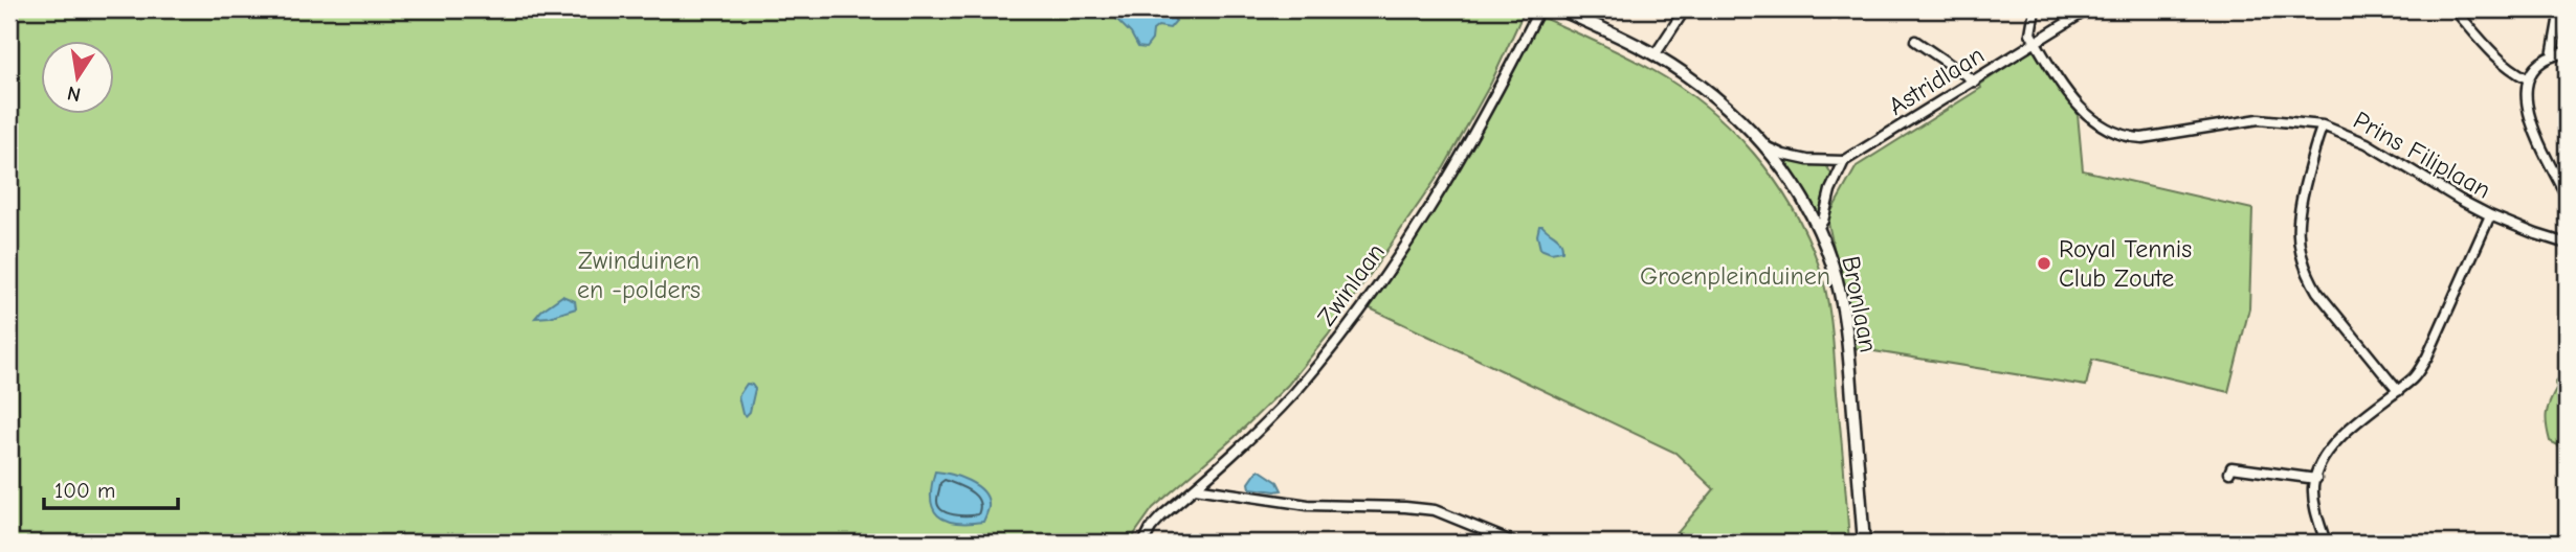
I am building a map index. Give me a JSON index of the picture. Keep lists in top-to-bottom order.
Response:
{
  "streets": {
    "street": [
      "Astridlaan",
      "Prins Filiplaan",
      "Zwinlaan",
      "Bronlaan"
    ]
  },
  "crossings": [
    ["Astridlaan", "Prins Filiplaan"]
  ],
  "parks": ["Zwinduinen en -polders", "Groenpleinduinen"],
  "places": ["Royal Tennis Club Zoute"],
  "scale_bar": "100 m",
  "north": "bottom"
}
